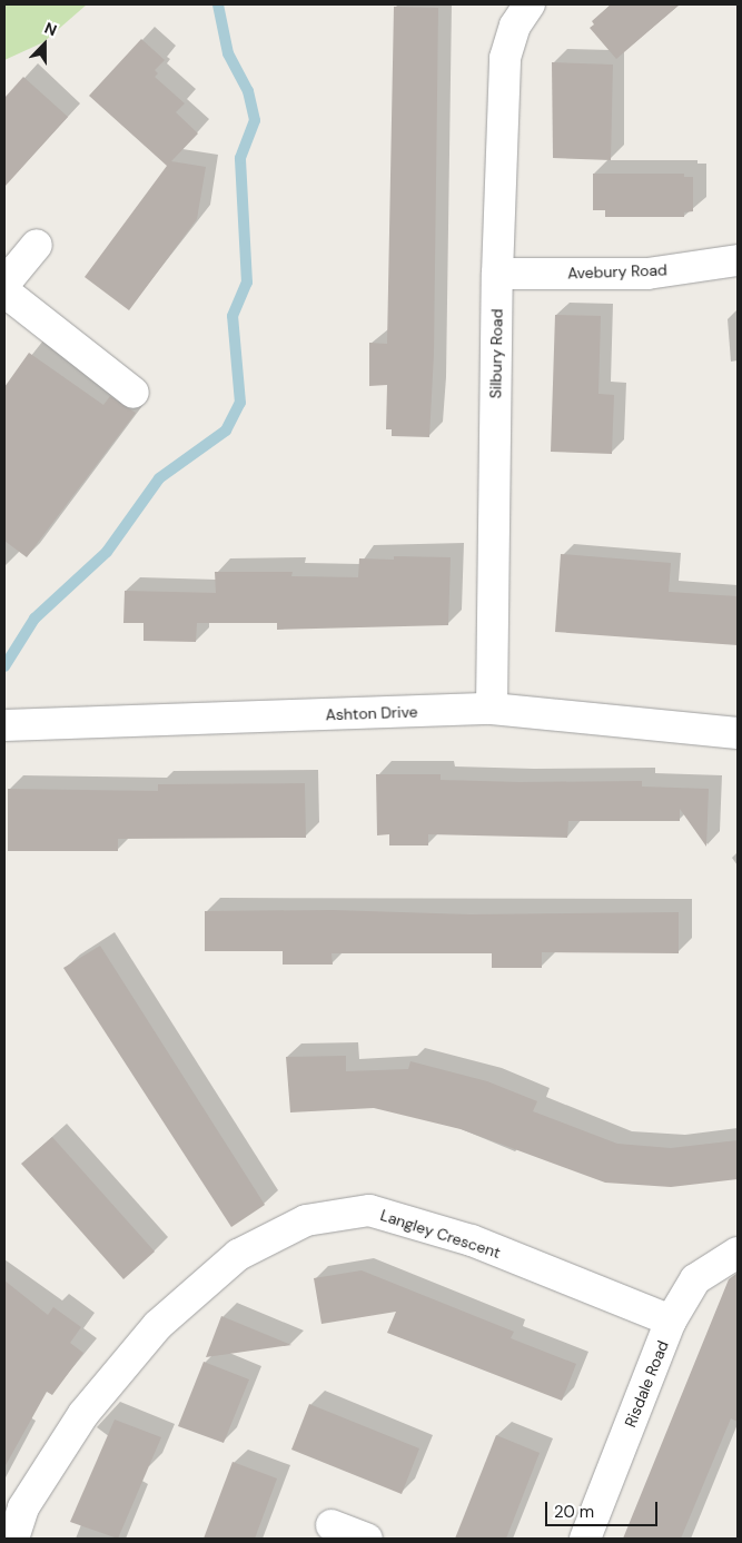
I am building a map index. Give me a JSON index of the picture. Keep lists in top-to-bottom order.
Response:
{
  "streets": {
    "street": [
      "Avebury Road",
      "Silbury Road",
      "Ashton Drive",
      "Langley Crescent",
      "Risdale Road"
    ]
  },
  "crossings": [
    ["Avebury Road", "Silbury Road"],
    ["Silbury Road", "Ashton Drive"],
    ["Langley Crescent", "Risdale Road"]
  ],
  "scale_bar": "20 m",
  "north": "top"
}
